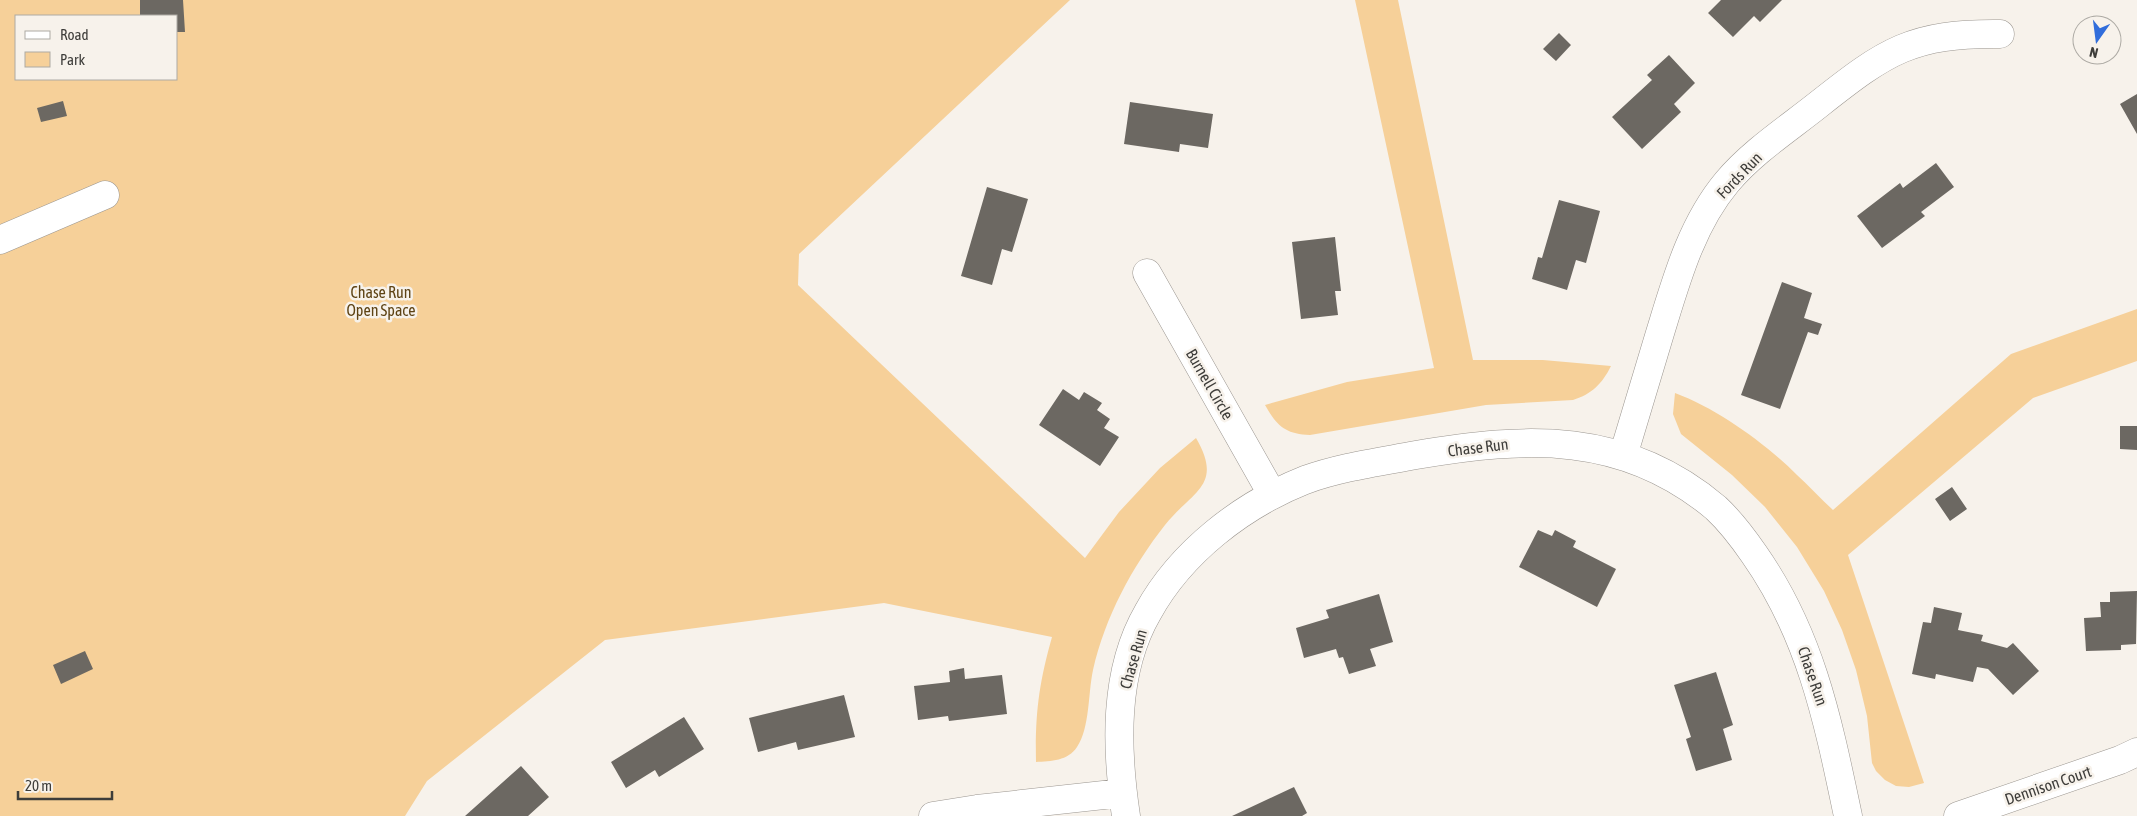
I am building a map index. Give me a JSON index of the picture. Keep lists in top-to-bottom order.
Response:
{
  "streets": {
    "street": [
      "Fords Run",
      "Burnell Circle",
      "Chase Run",
      "Dennison Court"
    ]
  },
  "crossings": [
    ["Fords Run", "Chase Run"],
    ["Burnell Circle", "Chase Run"]
  ],
  "parks": ["Chase Run Open Space"],
  "legend": ["Road", "Park"],
  "scale_bar": "20 m",
  "north": "bottom"
}
